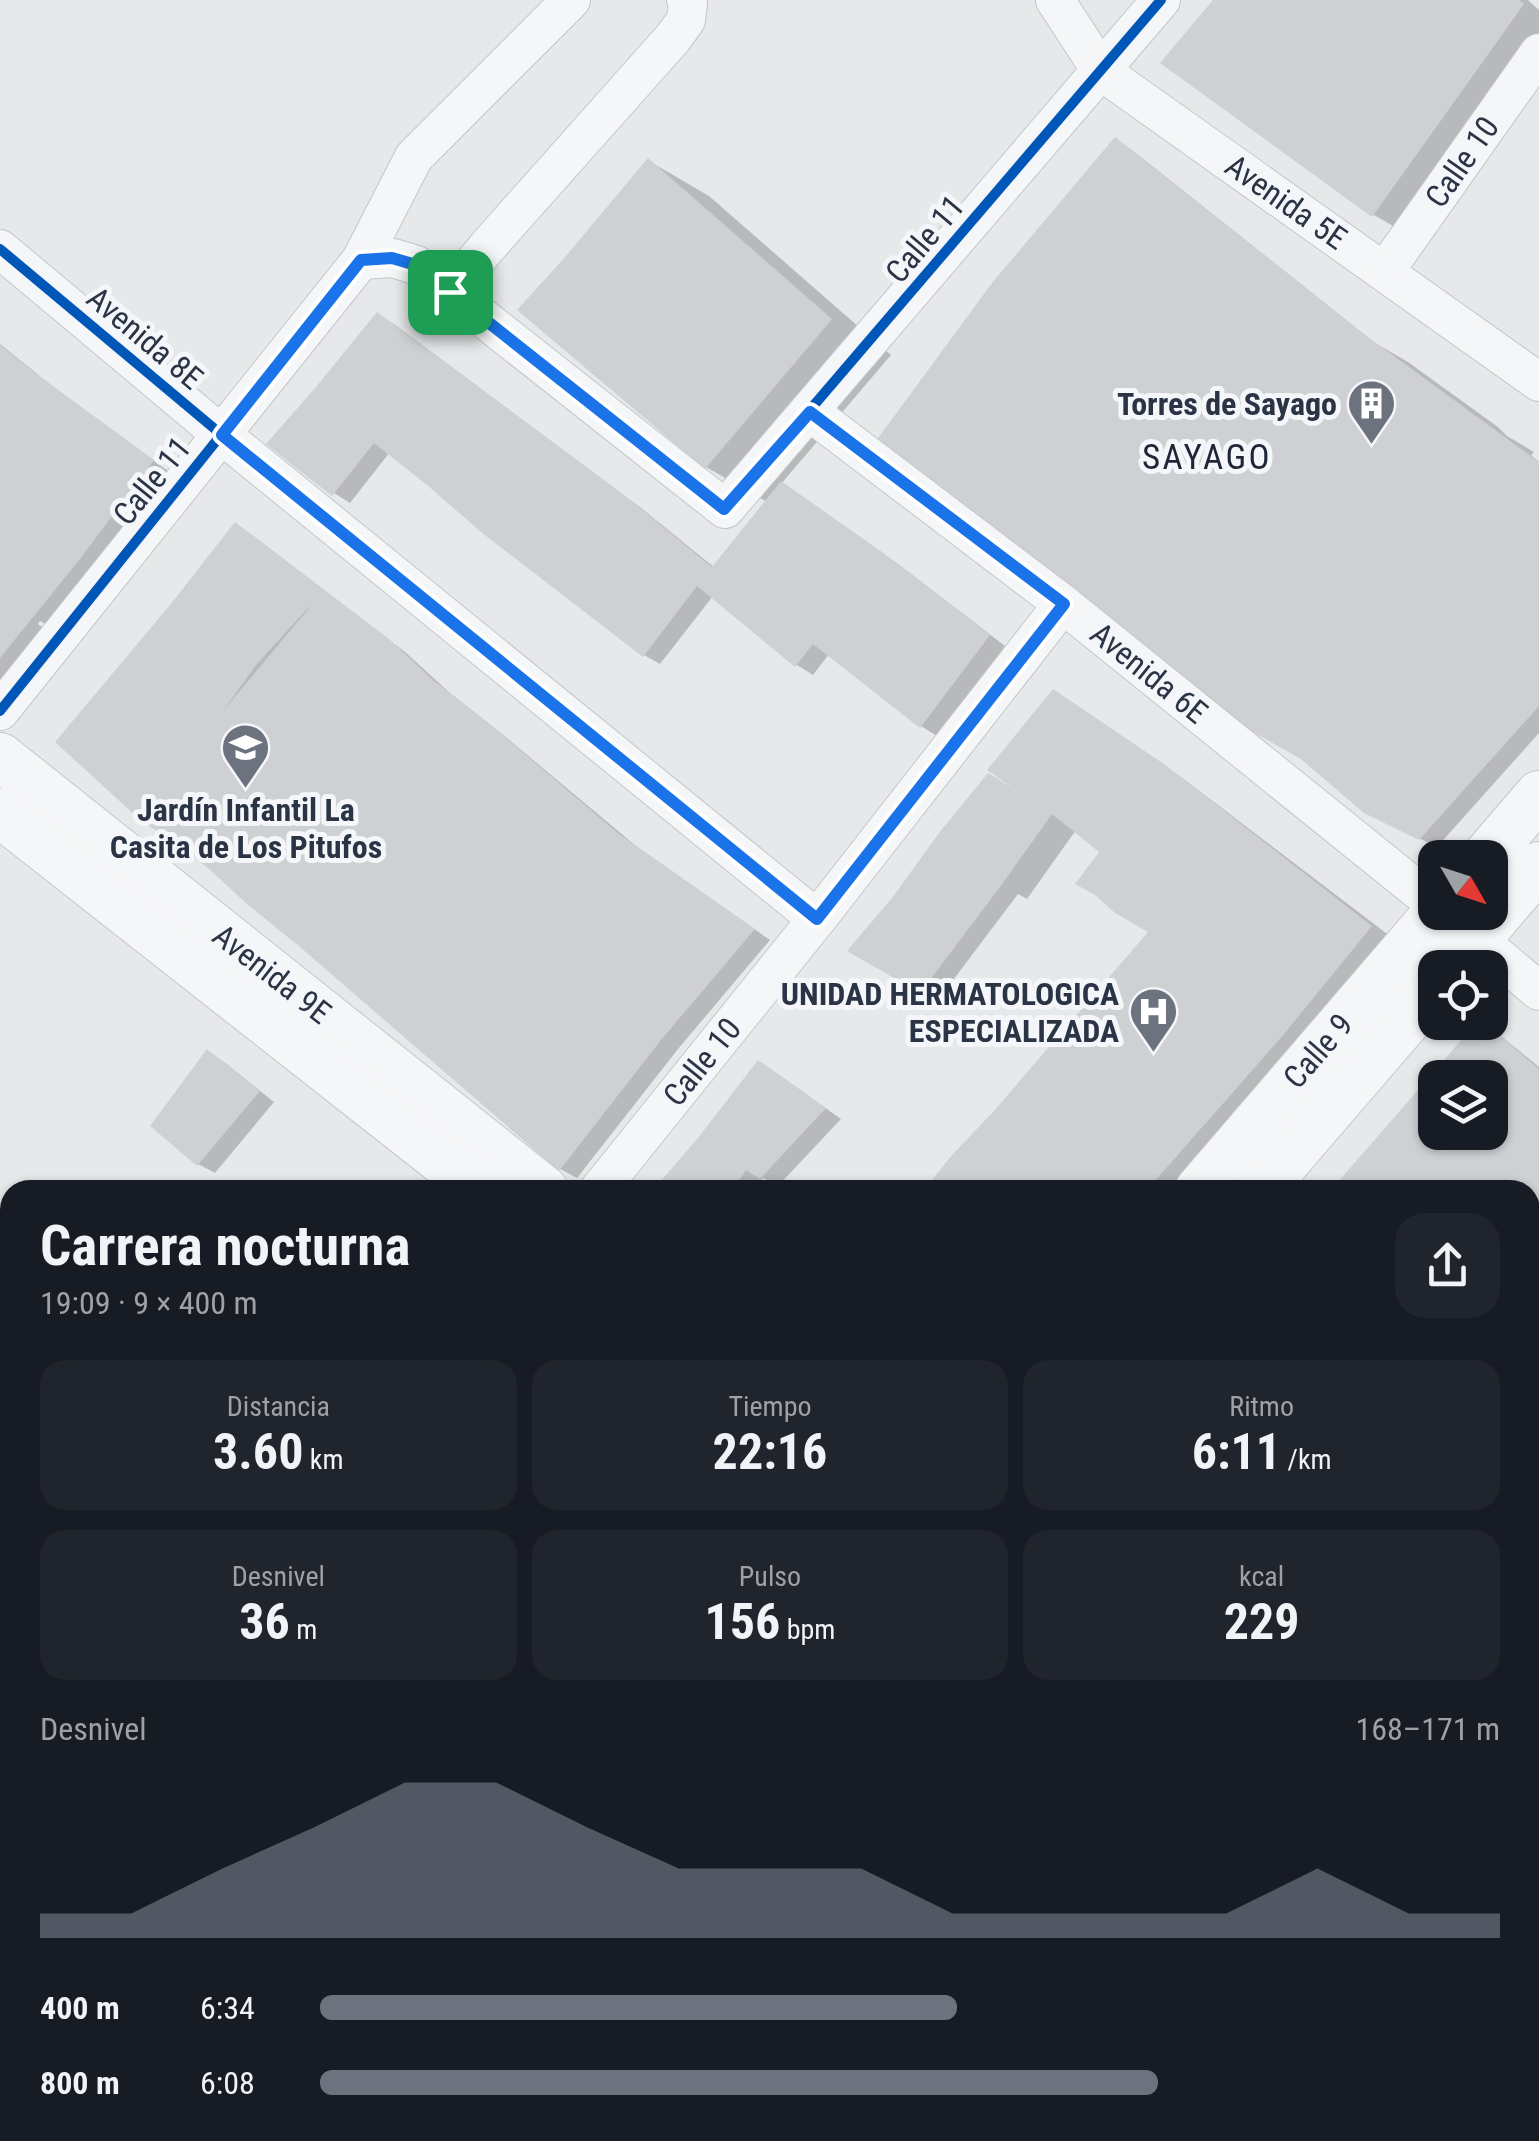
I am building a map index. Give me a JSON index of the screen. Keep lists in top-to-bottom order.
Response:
{
  "streets": {
    "street": [
      "Calle 10",
      "Avenida 5E",
      "Calle 11",
      "Avenida 8E",
      "Avenida 6E",
      "Avenida 9E",
      "Calle 9"
    ]
  },
  "crossings": [
    ["Calle 10", "Avenida 5E"],
    ["Calle 10", "Avenida 8E"],
    ["Calle 10", "Avenida 6E"],
    ["Avenida 5E", "Calle 11"],
    ["Calle 11", "Avenida 8E"],
    ["Calle 11", "Avenida 6E"]
  ],
  "districts": ["SAYAGO"],
  "places": {
    "building": ["Torres de Sayago"],
    "school or university": ["Jardín Infantil La Casita de Los Pitufos"],
    "hospital": ["UNIDAD HERMATOLOGICA ESPECIALIZADA"]
  },
  "north": "bottom right",
  "page": {
    "heading": ["Carrera nocturna", "19:09 · 9 × 400 m"],
    "stats": [
      ["Distancia", "3.60 km"],
      ["Tiempo", "22:16"],
      ["Ritmo", "6:11 /km"],
      ["Desnivel", "36 m"],
      ["Pulso", "156 bpm"],
      ["kcal", "229"]
    ],
    "chart": ["Desnivel", "168–171 m"],
    "list": [
      {
        "name": "400 m",
        "note": "6:34"
      },
      {
        "name": "800 m",
        "note": "6:08"
      }
    ]
  }
}
